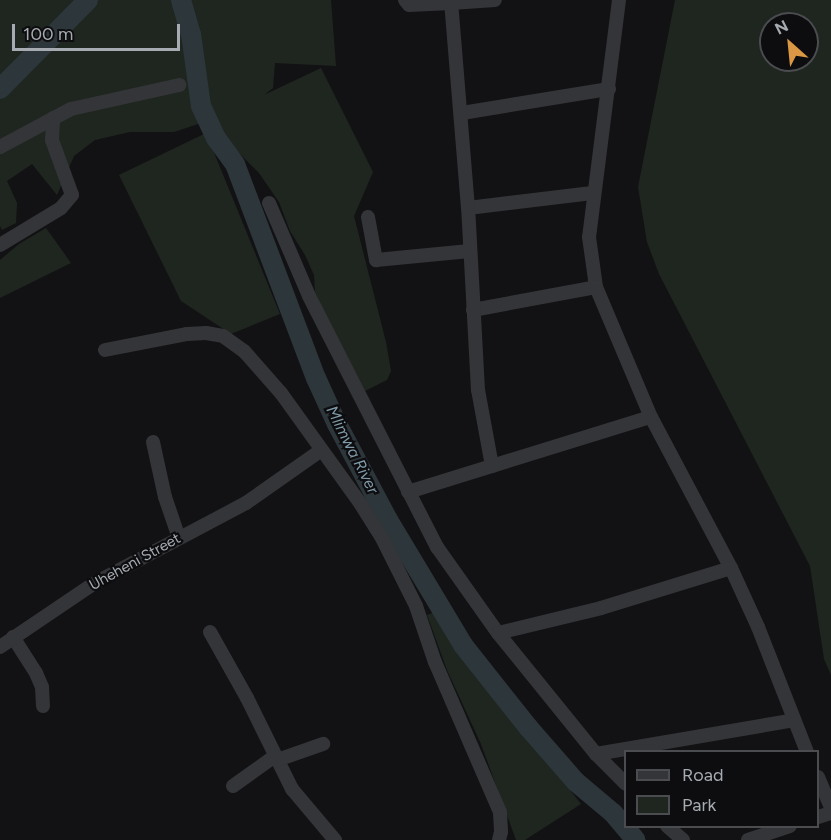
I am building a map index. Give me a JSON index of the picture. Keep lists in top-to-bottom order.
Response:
{
  "streets": {
    "street": ["Uheheni Street"]
  },
  "water": ["Mlimwa River"],
  "legend": ["Road", "Park"],
  "scale_bar": "100 m",
  "north": "top left"
}
